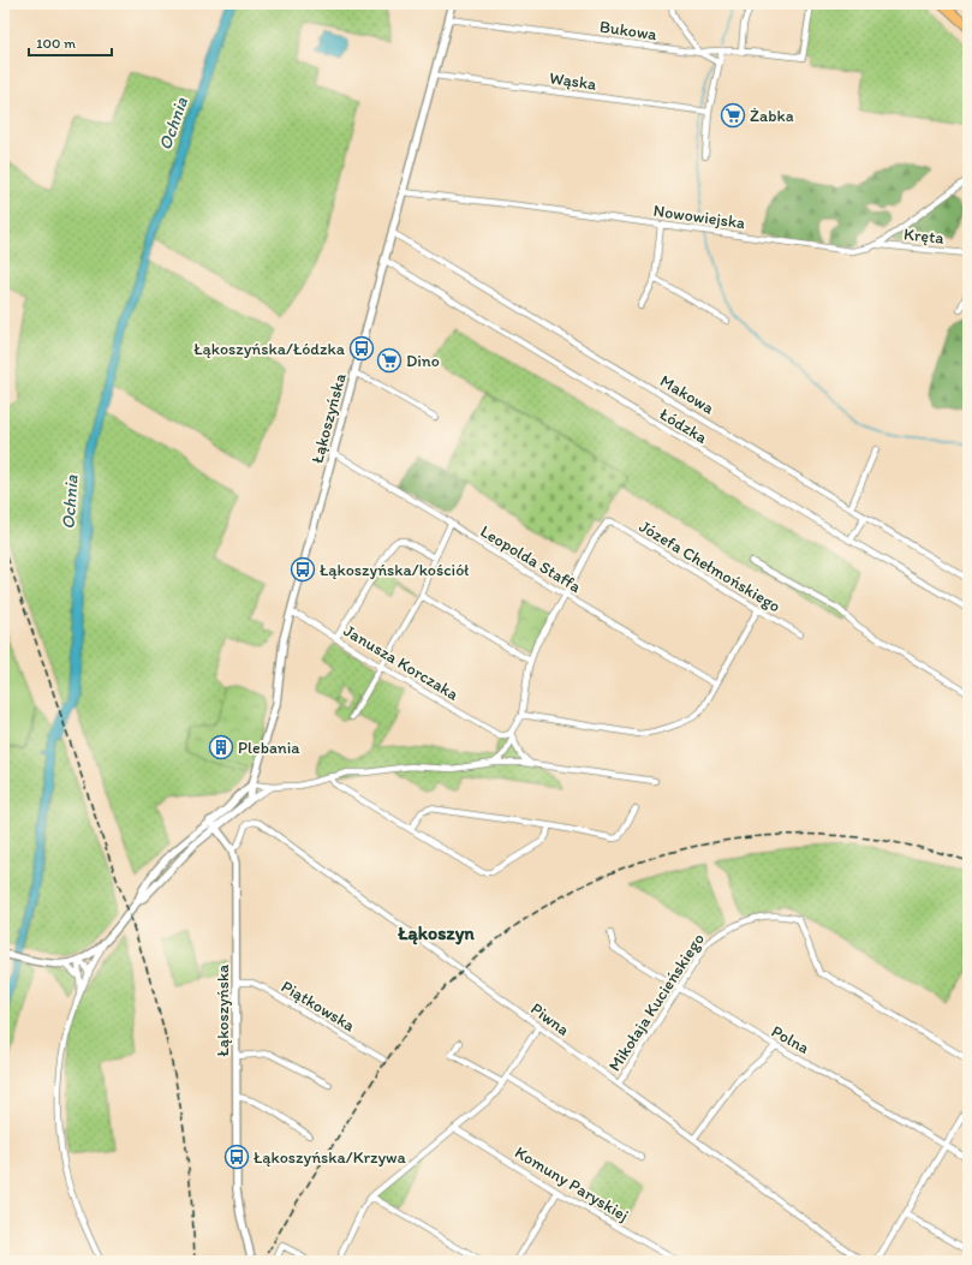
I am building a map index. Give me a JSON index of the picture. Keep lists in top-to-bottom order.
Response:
{
  "streets": {
    "street": [
      "Bukowa",
      "Wąska",
      "Nowowiejska",
      "Kręta",
      "Makowa",
      "Łąkoszyńska",
      "Łódzka",
      "Leopolda Staffa",
      "Józefa Chełmońskiego",
      "Janusza Korczaka",
      "Mikołaja Kucieńskiego",
      "Piątkowska",
      "Piwna",
      "Polna",
      "Komuny Paryskiej"
    ]
  },
  "crossings": [
    ["Bukowa", "Łąkoszyńska"],
    ["Wąska", "Łąkoszyńska"],
    ["Nowowiejska", "Kręta"],
    ["Nowowiejska", "Łąkoszyńska"],
    ["Makowa", "Łąkoszyńska"],
    ["Łąkoszyńska", "Łódzka"],
    ["Łąkoszyńska", "Leopolda Staffa"],
    ["Łąkoszyńska", "Janusza Korczaka"],
    ["Łąkoszyńska", "Piątkowska"],
    ["Łąkoszyńska", "Piwna"],
    ["Leopolda Staffa", "Józefa Chełmońskiego"],
    ["Mikołaja Kucieńskiego", "Piwna"],
    ["Mikołaja Kucieńskiego", "Polna"]
  ],
  "districts": ["Łąkoszyn"],
  "water": ["Ochnia"],
  "places": {
    "supermarket": ["Żabka", "Dino"],
    "bus stop": ["Łąkoszyńska/Łódzka", "Łąkoszyńska/kościół", "Łąkoszyńska/Krzywa"],
    "building": ["Plebania"]
  },
  "scale_bar": "100 m"
}
